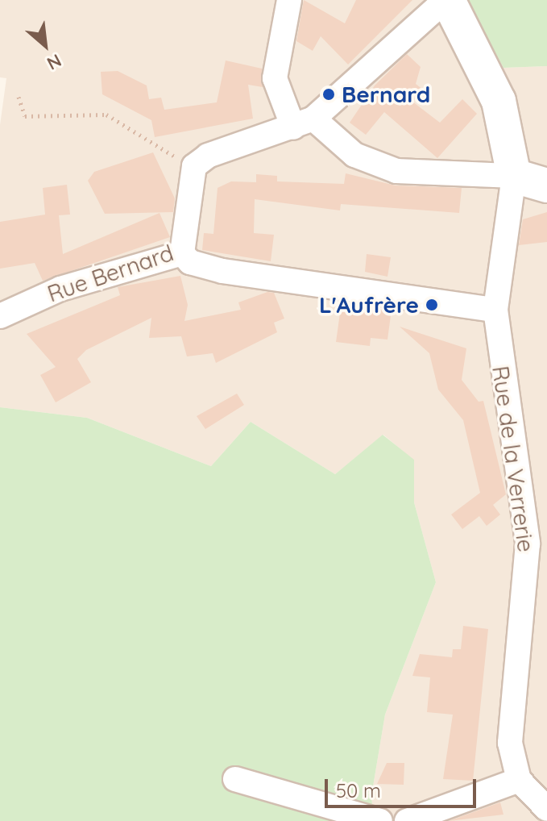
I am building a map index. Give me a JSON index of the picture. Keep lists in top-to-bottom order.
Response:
{
  "streets": {
    "street": ["Rue Bernard", "Rue de la Verrerie"]
  },
  "places": ["Bernard", "L'Aufrère"],
  "scale_bar": "50 m",
  "north": "bottom right"
}
